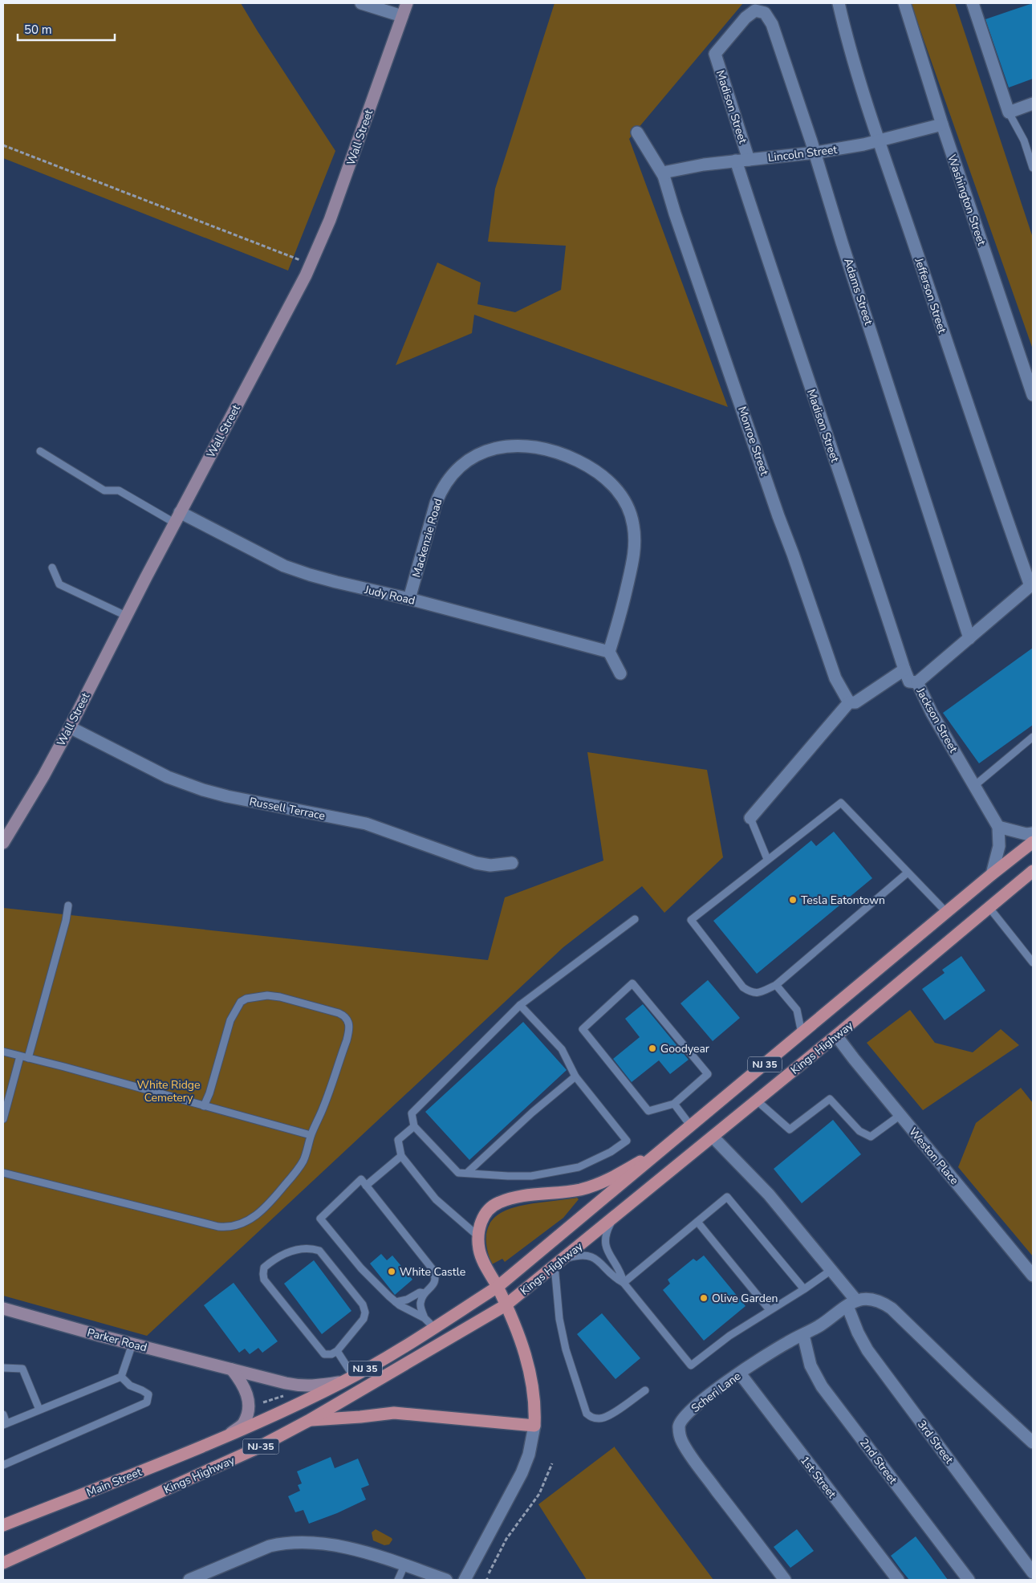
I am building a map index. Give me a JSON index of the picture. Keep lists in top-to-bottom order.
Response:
{
  "streets": {
    "main road": [
      "Kings Highway",
      "NJ 35",
      "NJ-35",
      "Main Street"
    ],
    "street": [
      "Madison Street",
      "Wall Street",
      "Lincoln Street",
      "Washington Street",
      "Adams Street",
      "Jefferson Street",
      "Monroe Street",
      "Mackenzie Road",
      "Judy Road",
      "Jackson Street",
      "Russell Terrace",
      "Weston Place",
      "Parker Road",
      "Scheri Lane",
      "3rd Street",
      "2nd Street",
      "1st Street"
    ]
  },
  "crossings": [
    ["Madison Street", "Lincoln Street"],
    ["Madison Street", "Adams Street"],
    ["Madison Street", "Jackson Street"],
    ["Wall Street", "Judy Road"],
    ["Wall Street", "Russell Terrace"],
    ["Lincoln Street", "Washington Street"],
    ["Lincoln Street", "Adams Street"],
    ["Lincoln Street", "Jefferson Street"],
    ["Lincoln Street", "Monroe Street"],
    ["Adams Street", "Jackson Street"],
    ["Jefferson Street", "Jackson Street"],
    ["Mackenzie Road", "Judy Road"],
    ["Kings Highway", "Weston Place"],
    ["Kings Highway", "Parker Road"],
    ["Kings Highway", "Main Street"],
    ["Scheri Lane", "3rd Street"],
    ["Scheri Lane", "2nd Street"],
    ["Scheri Lane", "1st Street"]
  ],
  "parks": ["White Ridge Cemetery"],
  "places": [
    "Tesla Eatontown",
    "Goodyear",
    "White Castle",
    "Olive Garden"
  ],
  "scale_bar": "50 m"
}
